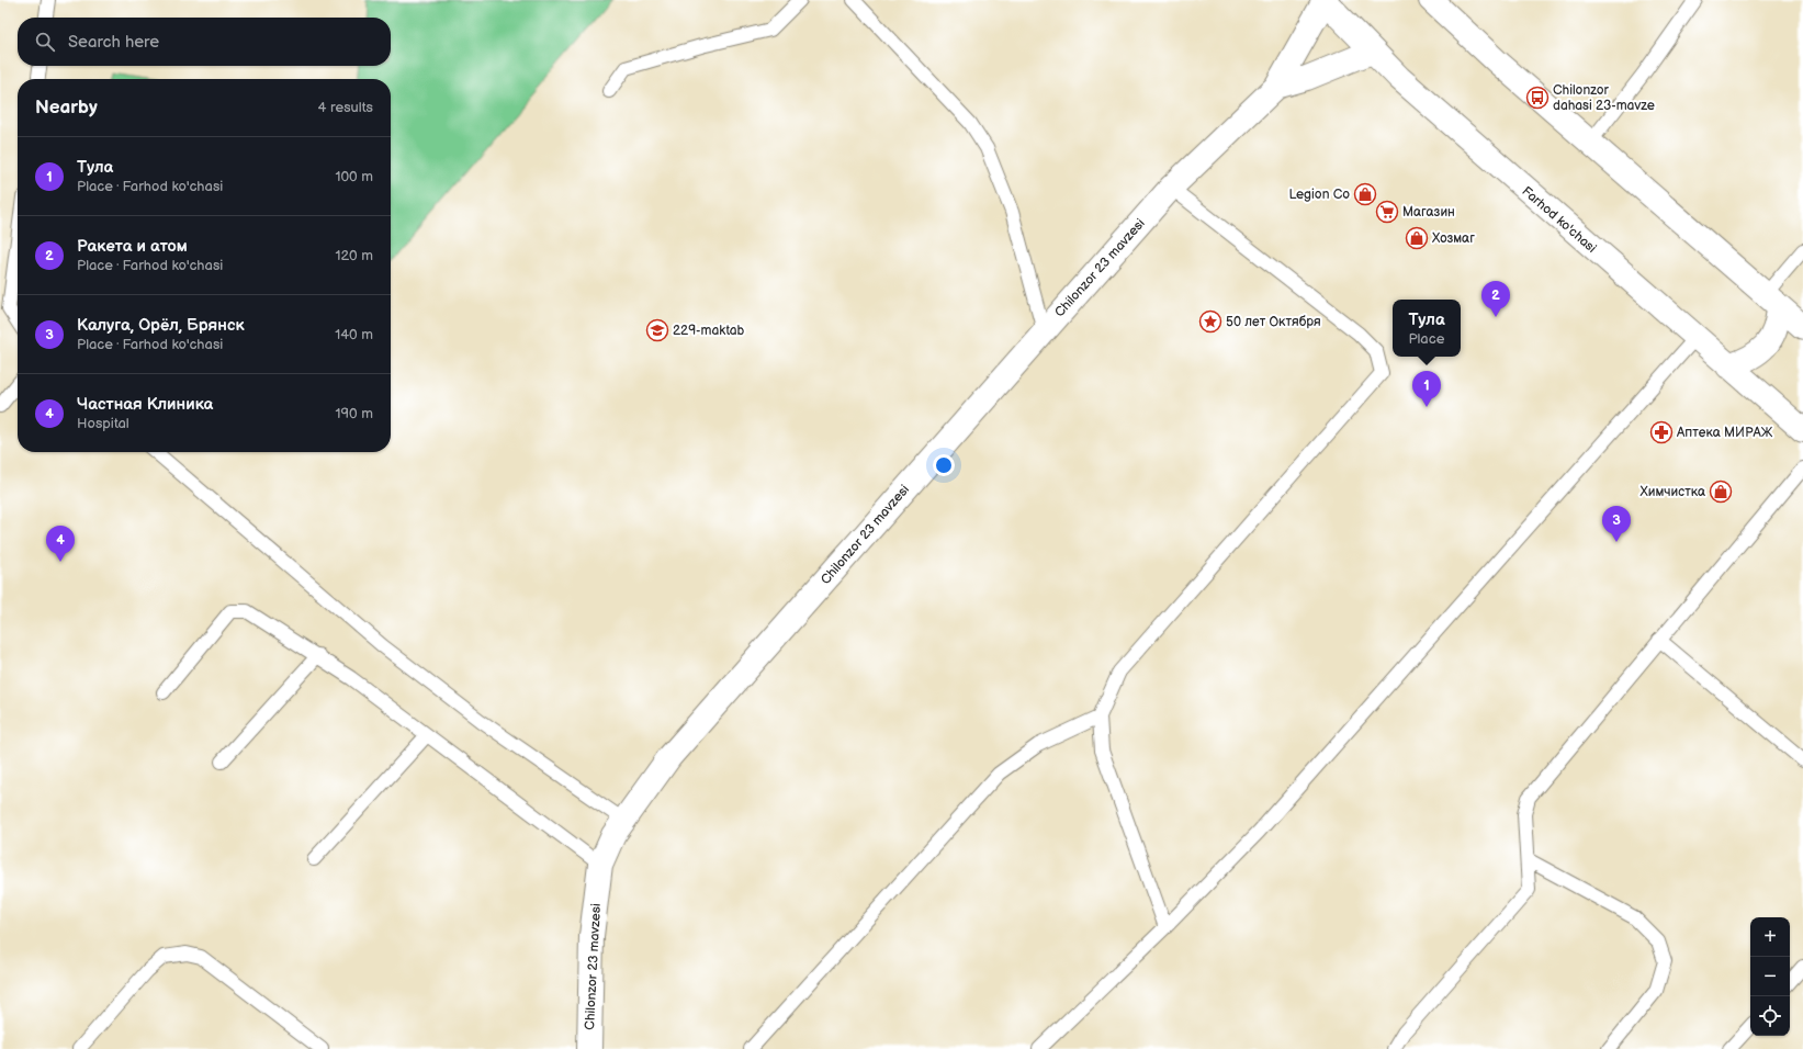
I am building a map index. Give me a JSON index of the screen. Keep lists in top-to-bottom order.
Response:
{
  "streets": {
    "street": ["Farhod ko'chasi", "Chilonzor 23 mavzesi"]
  },
  "crossings": [
    ["Farhod ko'chasi", "Chilonzor 23 mavzesi"]
  ],
  "places": {
    "bus stop": ["Chilonzor dahasi 23-mavze"],
    "shop": ["Legion Co", "Хозмаг", "Химчистка"],
    "supermarket": ["Магазин"],
    "place": ["50 лет Октября"],
    "school or university": ["229-maktab"],
    "pharmacy": ["Аптека МИРАЖ"]
  },
  "page": {
    "search": "Search here",
    "heading": ["Nearby", "4 results"],
    "list": [
      {
        "mark": "1",
        "name": "Тула",
        "note": "Place · Farhod ko'chasi",
        "value": "100 m"
      },
      {
        "mark": "2",
        "name": "Ракета и атом",
        "note": "Place · Farhod ko'chasi",
        "value": "120 m"
      },
      {
        "mark": "3",
        "name": "Калуга, Орёл, Брянск",
        "note": "Place · Farhod ko'chasi",
        "value": "140 m"
      },
      {
        "mark": "4",
        "name": "Частная Клиника",
        "note": "Hospital",
        "value": "190 m"
      }
    ],
    "pins": [
      "2",
      "1",
      "3",
      "4"
    ],
    "popup": ["Тула", "Place"],
    "map_buttons": ["+", "−"]
  }
}
